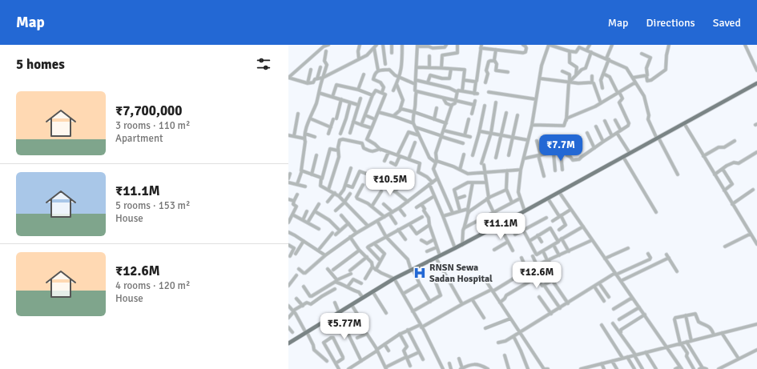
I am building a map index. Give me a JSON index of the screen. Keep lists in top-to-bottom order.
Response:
{
  "places": {
    "hospital": ["RNSN Sewa Sadan Hospital"]
  },
  "page": {
    "header": "Map",
    "nav": ["Map", "Directions", "Saved"],
    "heading": "5 homes",
    "list": [
      {
        "name": "₹7,700,000",
        "note": "3 rooms · 110 m² · Apartment"
      },
      {
        "name": "₹11.1M",
        "note": "5 rooms · 153 m² · House"
      },
      {
        "name": "₹12.6M",
        "note": "4 rooms · 120 m² · House"
      }
    ],
    "price": [
      "₹7.7M",
      "₹10.5M",
      "₹11.1M",
      "₹12.6M",
      "₹5.77M"
    ]
  }
}
